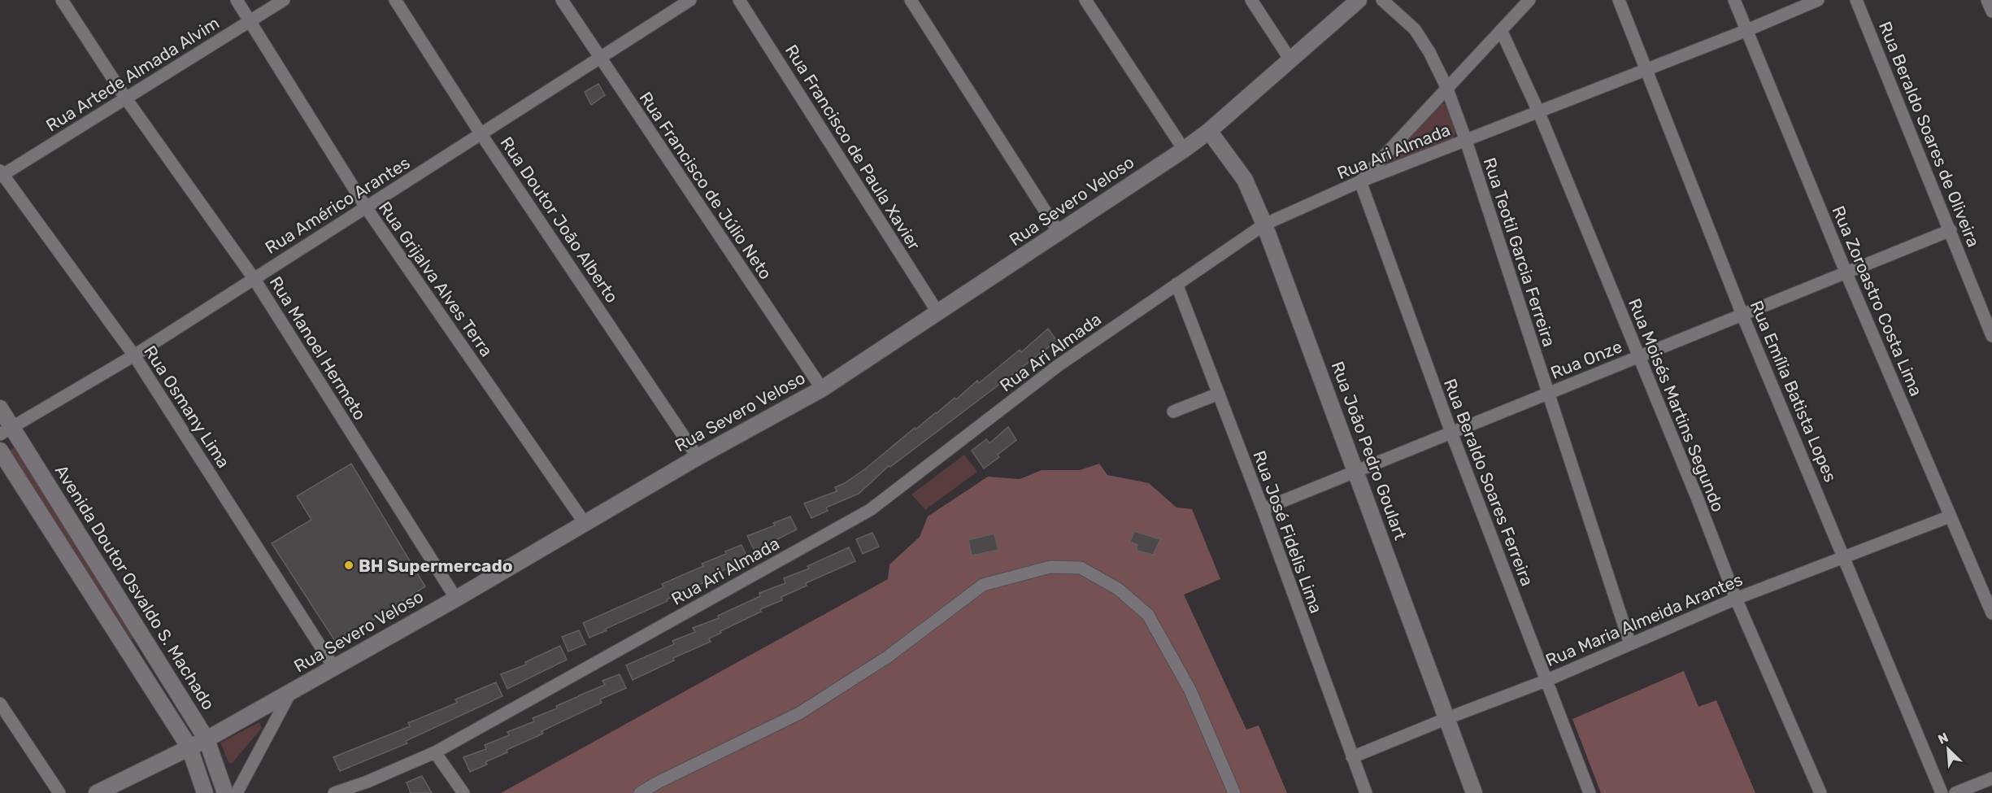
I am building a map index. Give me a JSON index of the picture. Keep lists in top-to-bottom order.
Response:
{
  "streets": {
    "street": [
      "Rua Artede Almada Alvim",
      "Rua Beraldo Soares de Oliveira",
      "Rua Francisco de Paula Xavier",
      "Rua Ari Almada",
      "Rua Francisco de Júlio Neto",
      "Rua Severo Veloso",
      "Rua Américo Arantes",
      "Rua Doutor João Alberto",
      "Rua Teotil Garcia Ferreira",
      "Rua Grijalva Alves Terra",
      "Rua Zoroastro Costa Lima",
      "Rua Manoel Hermeto",
      "Rua Onze",
      "Rua Emília Batista Lopes",
      "Rua Moisés Martins Segundo",
      "Rua Osmany Lima",
      "Rua João Pedro Goulart",
      "Rua Beraldo Soares Ferreira",
      "Rua José Fidelis Lima",
      "Avenida Doutor Osvaldo S. Machado",
      "Rua Maria Almeida Arantes"
    ]
  },
  "crossings": [
    ["Rua Artede Almada Alvim", "Rua Grijalva Alves Terra"],
    ["Rua Artede Almada Alvim", "Rua Manoel Hermeto"],
    ["Rua Artede Almada Alvim", "Rua Osmany Lima"],
    ["Rua Beraldo Soares de Oliveira", "Rua Onze"],
    ["Rua Francisco de Paula Xavier", "Rua Severo Veloso"],
    ["Rua Ari Almada", "Rua Teotil Garcia Ferreira"],
    ["Rua Ari Almada", "Rua Zoroastro Costa Lima"],
    ["Rua Ari Almada", "Rua Emília Batista Lopes"],
    ["Rua Ari Almada", "Rua Moisés Martins Segundo"],
    ["Rua Ari Almada", "Rua João Pedro Goulart"],
    ["Rua Ari Almada", "Rua Beraldo Soares Ferreira"],
    ["Rua Ari Almada", "Rua José Fidelis Lima"],
    ["Rua Francisco de Júlio Neto", "Rua Severo Veloso"],
    ["Rua Francisco de Júlio Neto", "Rua Américo Arantes"],
    ["Rua Severo Veloso", "Rua Doutor João Alberto"],
    ["Rua Severo Veloso", "Rua Grijalva Alves Terra"],
    ["Rua Severo Veloso", "Rua Manoel Hermeto"],
    ["Rua Severo Veloso", "Rua Osmany Lima"],
    ["Rua Severo Veloso", "Rua João Pedro Goulart"],
    ["Rua Severo Veloso", "Avenida Doutor Osvaldo S. Machado"],
    ["Rua Américo Arantes", "Rua Doutor João Alberto"],
    ["Rua Américo Arantes", "Rua Grijalva Alves Terra"],
    ["Rua Américo Arantes", "Rua Manoel Hermeto"],
    ["Rua Américo Arantes", "Rua Osmany Lima"],
    ["Rua Américo Arantes", "Avenida Doutor Osvaldo S. Machado"],
    ["Rua Teotil Garcia Ferreira", "Rua Onze"],
    ["Rua Teotil Garcia Ferreira", "Rua Maria Almeida Arantes"],
    ["Rua Zoroastro Costa Lima", "Rua Onze"],
    ["Rua Zoroastro Costa Lima", "Rua Maria Almeida Arantes"],
    ["Rua Onze", "Rua Emília Batista Lopes"],
    ["Rua Onze", "Rua Moisés Martins Segundo"],
    ["Rua Onze", "Rua João Pedro Goulart"],
    ["Rua Onze", "Rua Beraldo Soares Ferreira"],
    ["Rua Onze", "Rua José Fidelis Lima"],
    ["Rua Emília Batista Lopes", "Rua Maria Almeida Arantes"],
    ["Rua Moisés Martins Segundo", "Rua Maria Almeida Arantes"],
    ["Rua João Pedro Goulart", "Rua Maria Almeida Arantes"],
    ["Rua Beraldo Soares Ferreira", "Rua Maria Almeida Arantes"],
    ["Rua José Fidelis Lima", "Rua Maria Almeida Arantes"]
  ],
  "places": ["BH Supermercado"],
  "north": "top left"
}
